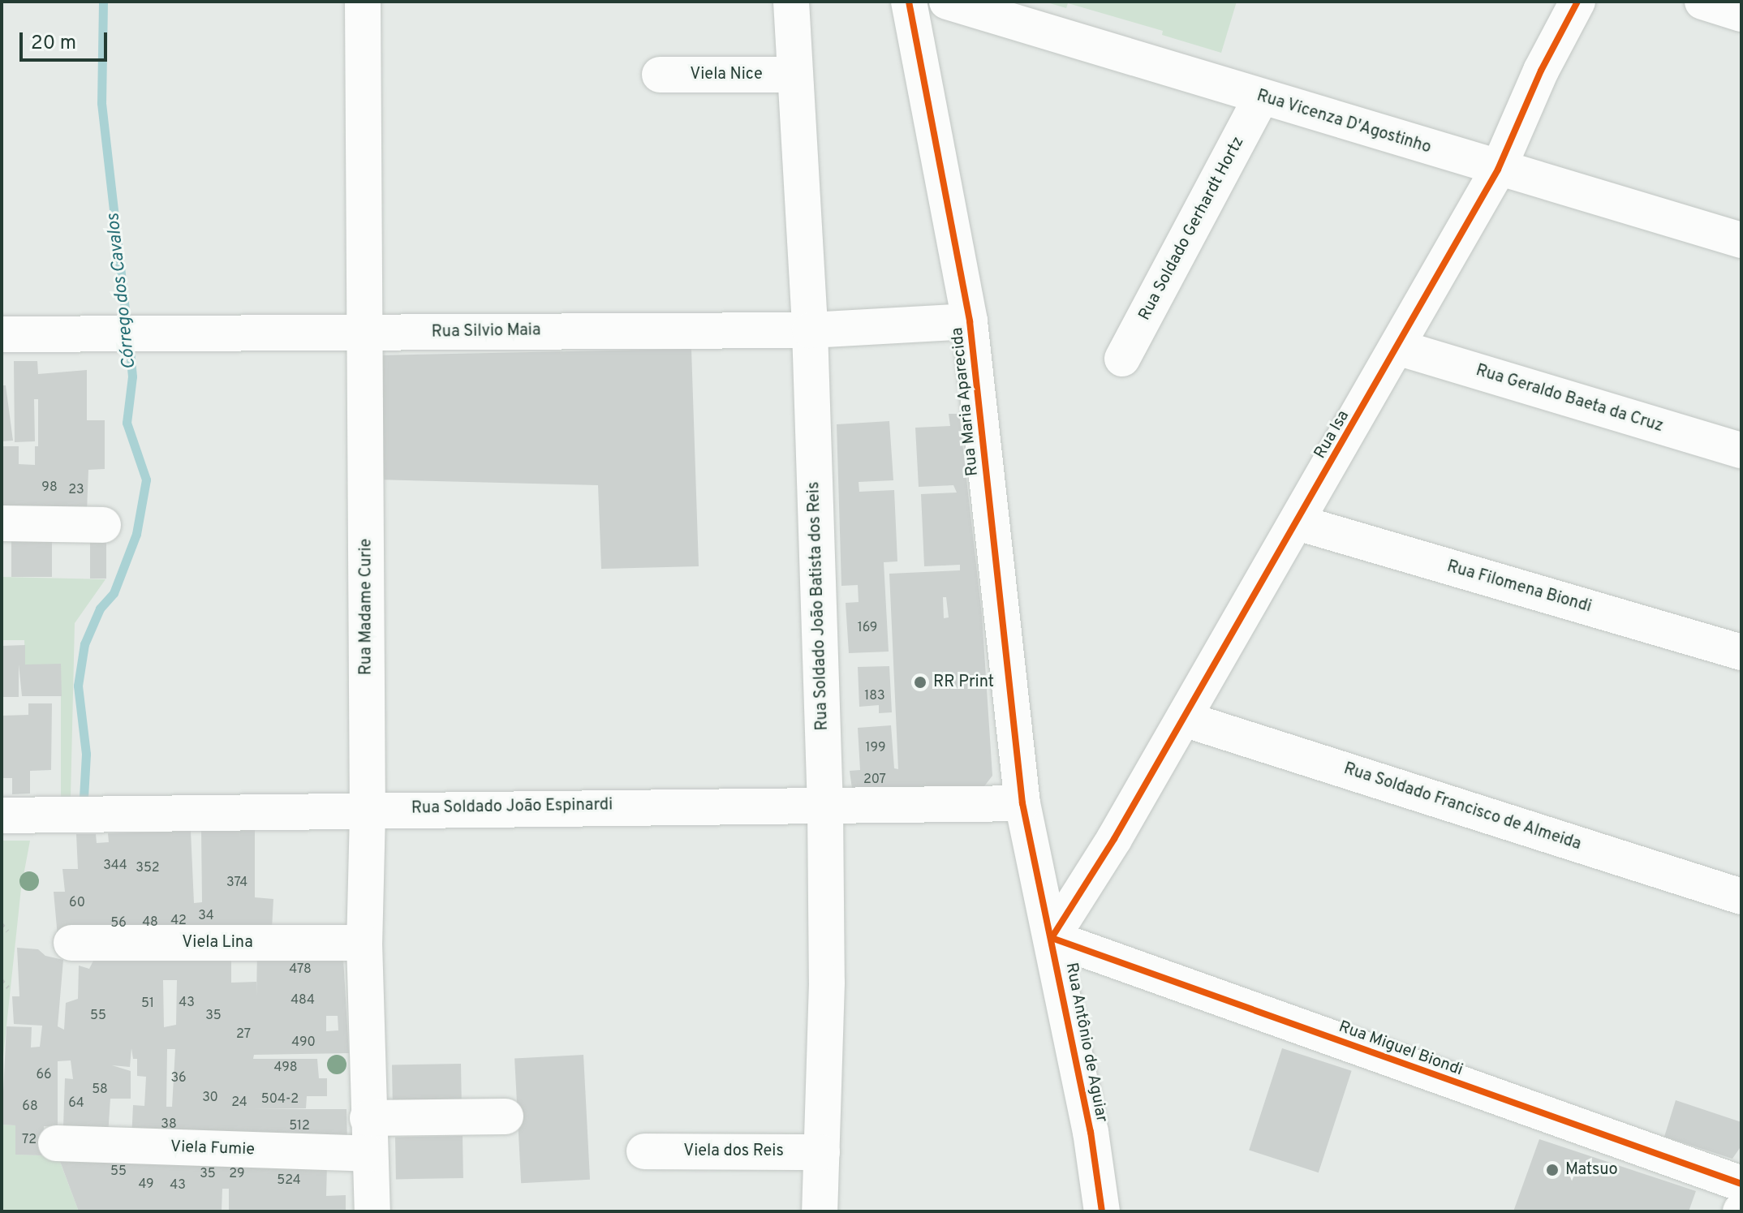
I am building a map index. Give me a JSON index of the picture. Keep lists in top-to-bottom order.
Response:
{
  "streets": {
    "street": [
      "Viela Nice",
      "Rua Vicenza D'Agostinho",
      "Rua Soldado Gerhardt Hortz",
      "Rua Silvio Maia",
      "Rua Geraldo Baeta da Cruz",
      "Rua Maria Aparecida",
      "Rua Isa",
      "Rua Filomena Biondi",
      "Rua Soldado João Batista dos Reis",
      "Rua Madame Curie",
      "Rua Soldado João Espinardi",
      "Rua Soldado Francisco de Almeida",
      "Viela Lina",
      "Rua Antônio de Aguiar",
      "Rua Miguel Biondi",
      "Viela Fumie",
      "Viela dos Reis"
    ]
  },
  "crossings": [
    ["Viela Nice", "Rua Soldado João Batista dos Reis"],
    ["Rua Vicenza D'Agostinho", "Rua Soldado Gerhardt Hortz"],
    ["Rua Vicenza D'Agostinho", "Rua Isa"],
    ["Rua Silvio Maia", "Rua Maria Aparecida"],
    ["Rua Silvio Maia", "Rua Soldado João Batista dos Reis"],
    ["Rua Silvio Maia", "Rua Madame Curie"],
    ["Rua Geraldo Baeta da Cruz", "Rua Isa"],
    ["Rua Maria Aparecida", "Rua Soldado João Espinardi"],
    ["Rua Maria Aparecida", "Rua Antônio de Aguiar"],
    ["Rua Isa", "Rua Filomena Biondi"],
    ["Rua Isa", "Rua Soldado Francisco de Almeida"],
    ["Rua Isa", "Rua Antônio de Aguiar"],
    ["Rua Isa", "Rua Miguel Biondi"],
    ["Rua Soldado João Batista dos Reis", "Rua Soldado João Espinardi"],
    ["Rua Soldado João Batista dos Reis", "Viela dos Reis"],
    ["Rua Madame Curie", "Rua Soldado João Espinardi"],
    ["Rua Madame Curie", "Viela Lina"],
    ["Rua Madame Curie", "Viela Fumie"],
    ["Rua Soldado João Espinardi", "Rua Antônio de Aguiar"],
    ["Rua Antônio de Aguiar", "Rua Miguel Biondi"]
  ],
  "water": ["Córrego dos Cavalos"],
  "places": ["RR Print", "Matsuo"],
  "house_numbers": [
    "98",
    "23",
    "169",
    "183",
    "199",
    "207",
    "344",
    "352",
    "374",
    "60",
    "34",
    "42",
    "48",
    "56",
    "478",
    "484",
    "43",
    "51",
    "55",
    "35",
    "27",
    "490",
    "498",
    "66",
    "36",
    "58",
    "30",
    "504-2",
    "24",
    "64",
    "68",
    "38",
    "512",
    "72",
    "55",
    "35",
    "29",
    "524",
    "49",
    "43"
  ],
  "scale_bar": "20 m"
}
